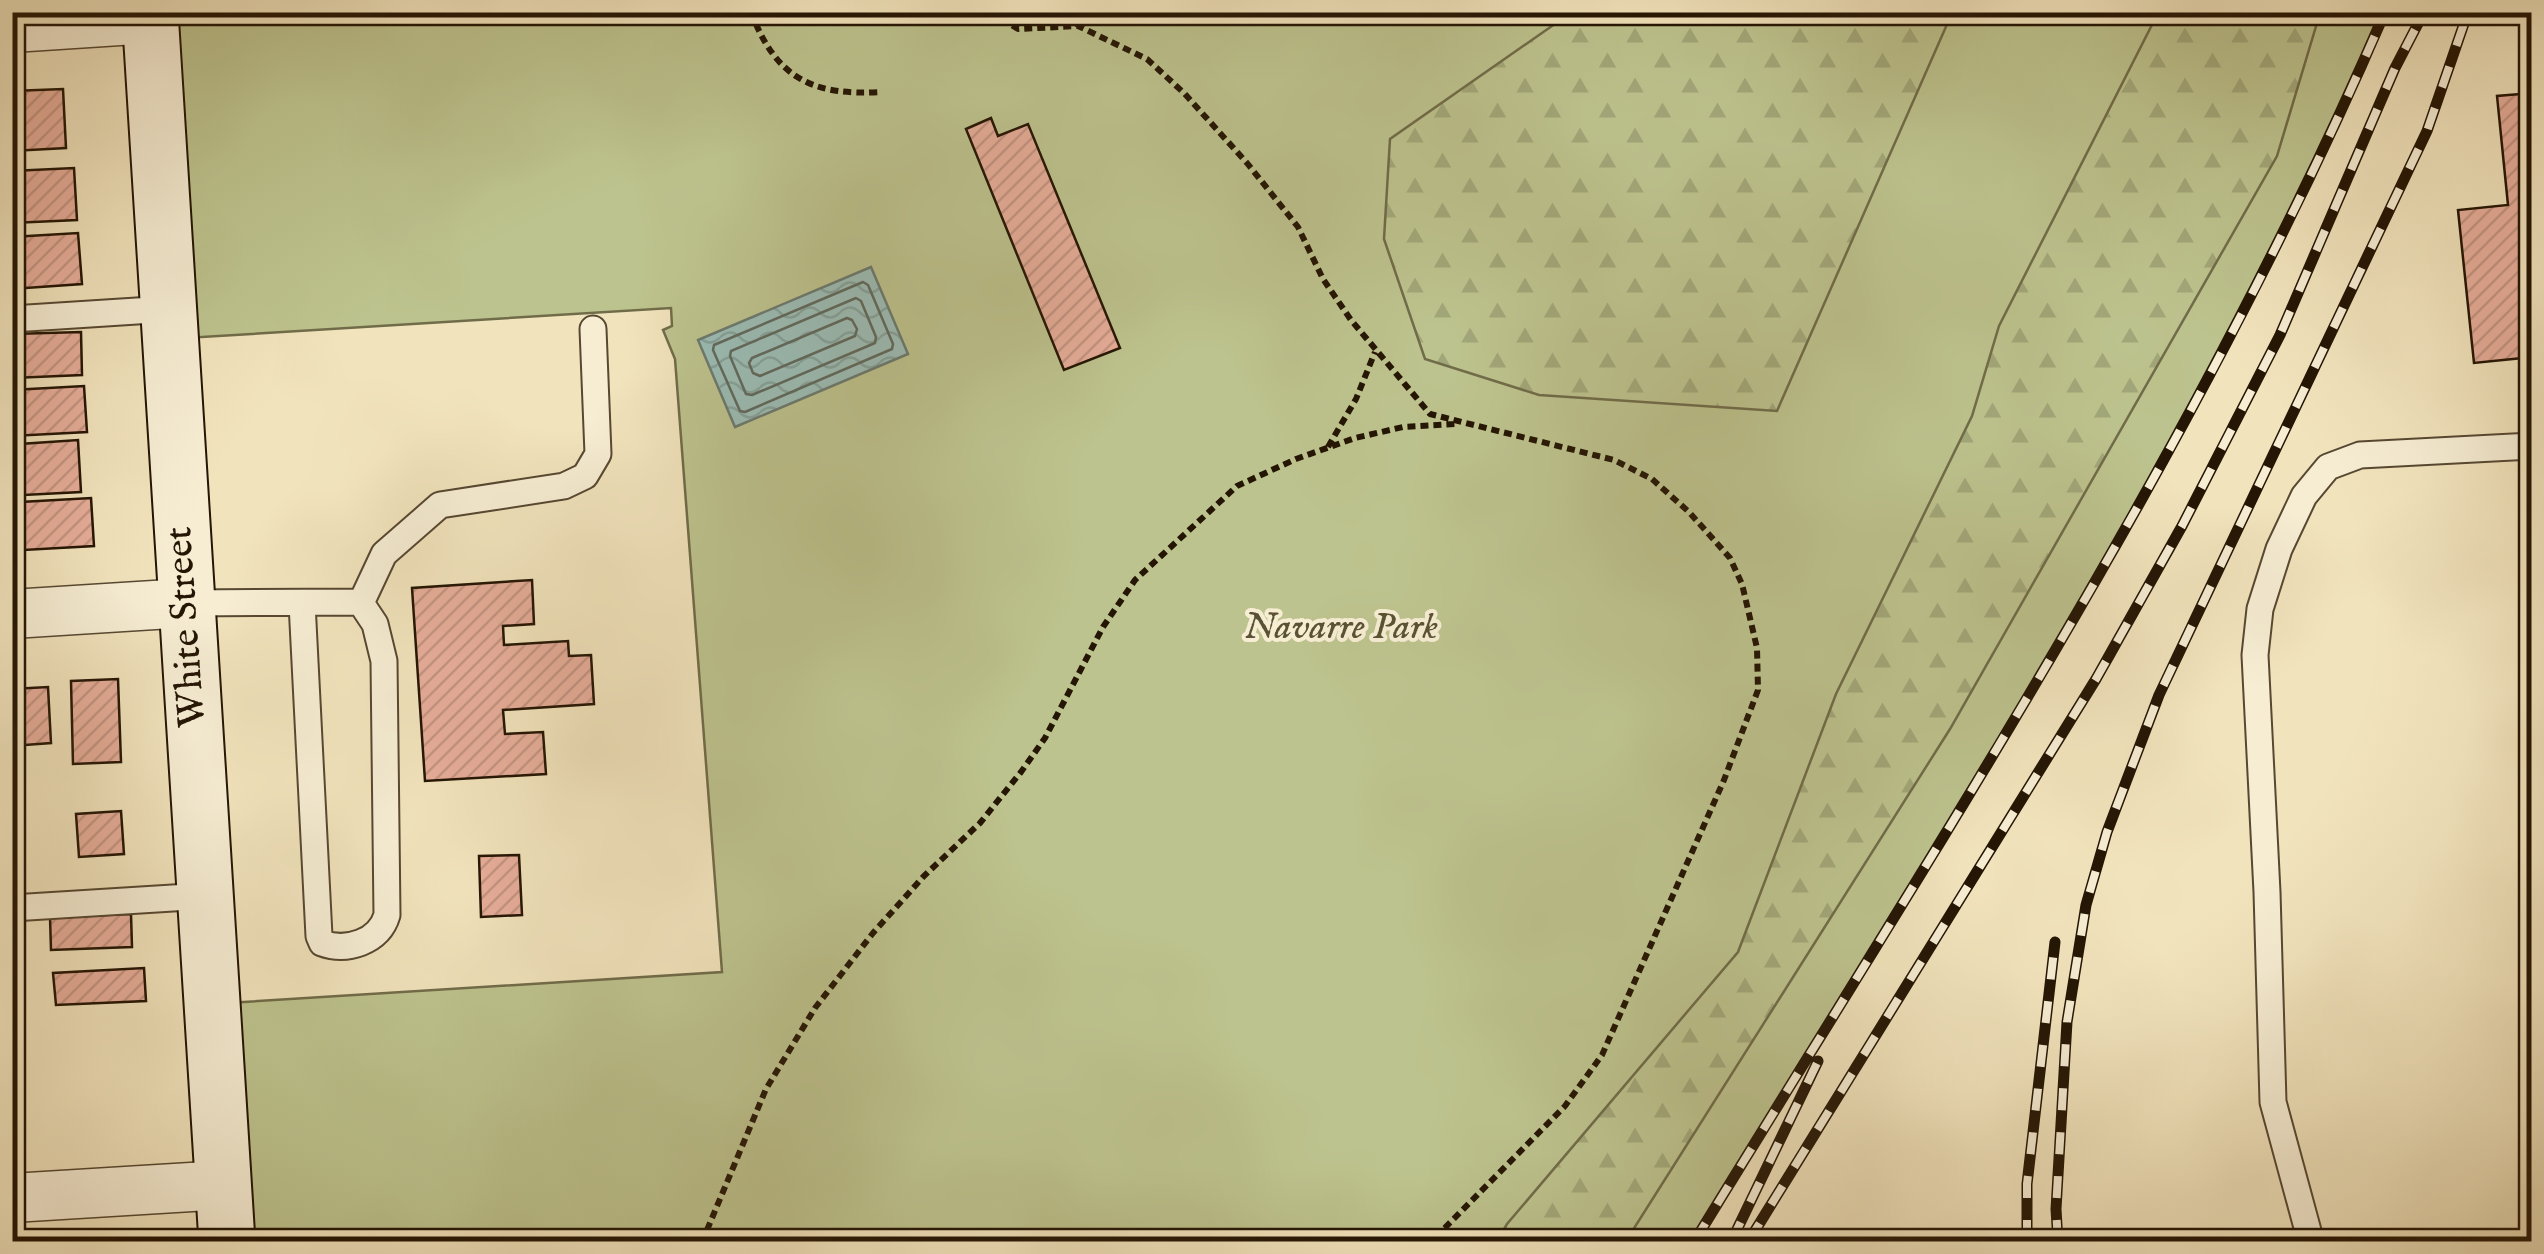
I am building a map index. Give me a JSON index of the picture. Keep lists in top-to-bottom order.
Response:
{
  "streets": {
    "street": ["White Street"]
  },
  "parks": ["Navarre Park"]
}
